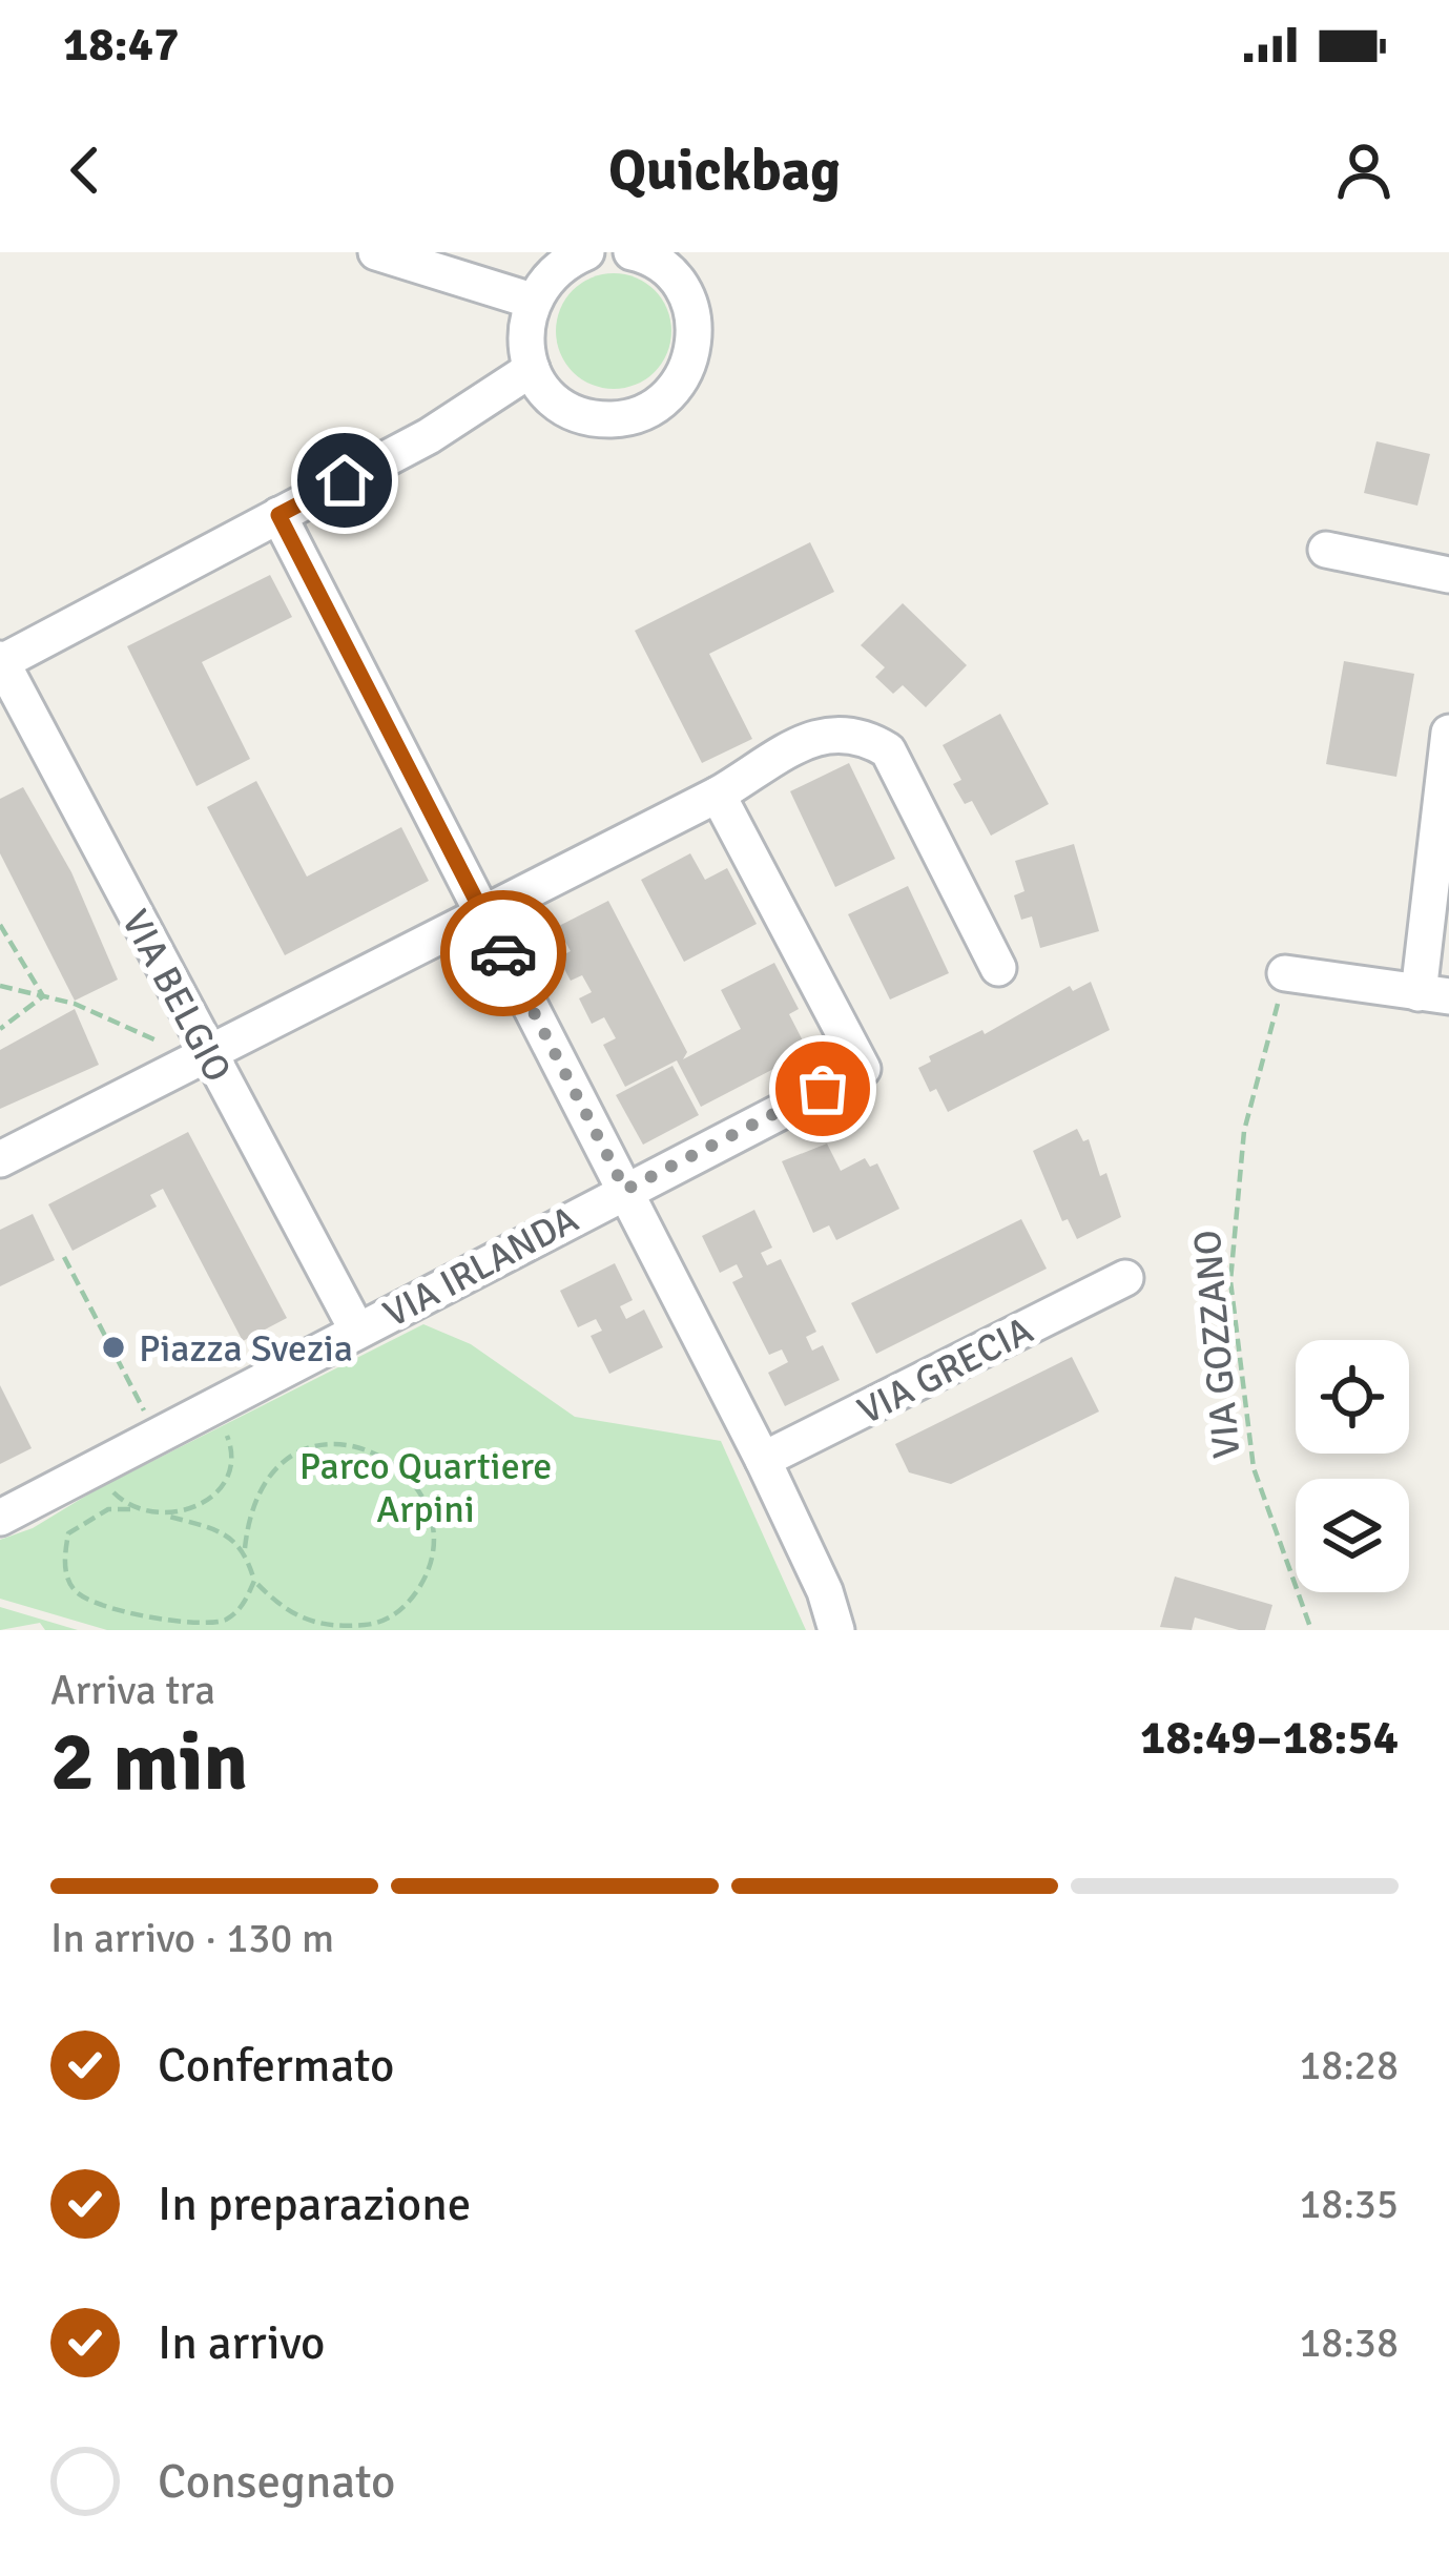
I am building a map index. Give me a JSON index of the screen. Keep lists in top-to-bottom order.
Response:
{
  "streets": {
    "street": ["VIA BELGIO", "VIA IRLANDA", "VIA GRECIA"],
    "path": ["VIA GOZZANO"]
  },
  "crossings": [
    ["VIA BELGIO", "VIA IRLANDA"]
  ],
  "parks": ["Parco Quartiere Arpini"],
  "places": ["Piazza Svezia"],
  "page": {
    "status": "18:47",
    "header": "Quickbag",
    "heading": ["2 min", "Arriva tra", "18:49–18:54"],
    "bar": "In arrivo · 130 m",
    "list": [
      ["Confermato", "18:28"],
      ["In preparazione", "18:35"],
      ["In arrivo", "18:38"],
      "Consegnato"
    ]
  }
}
